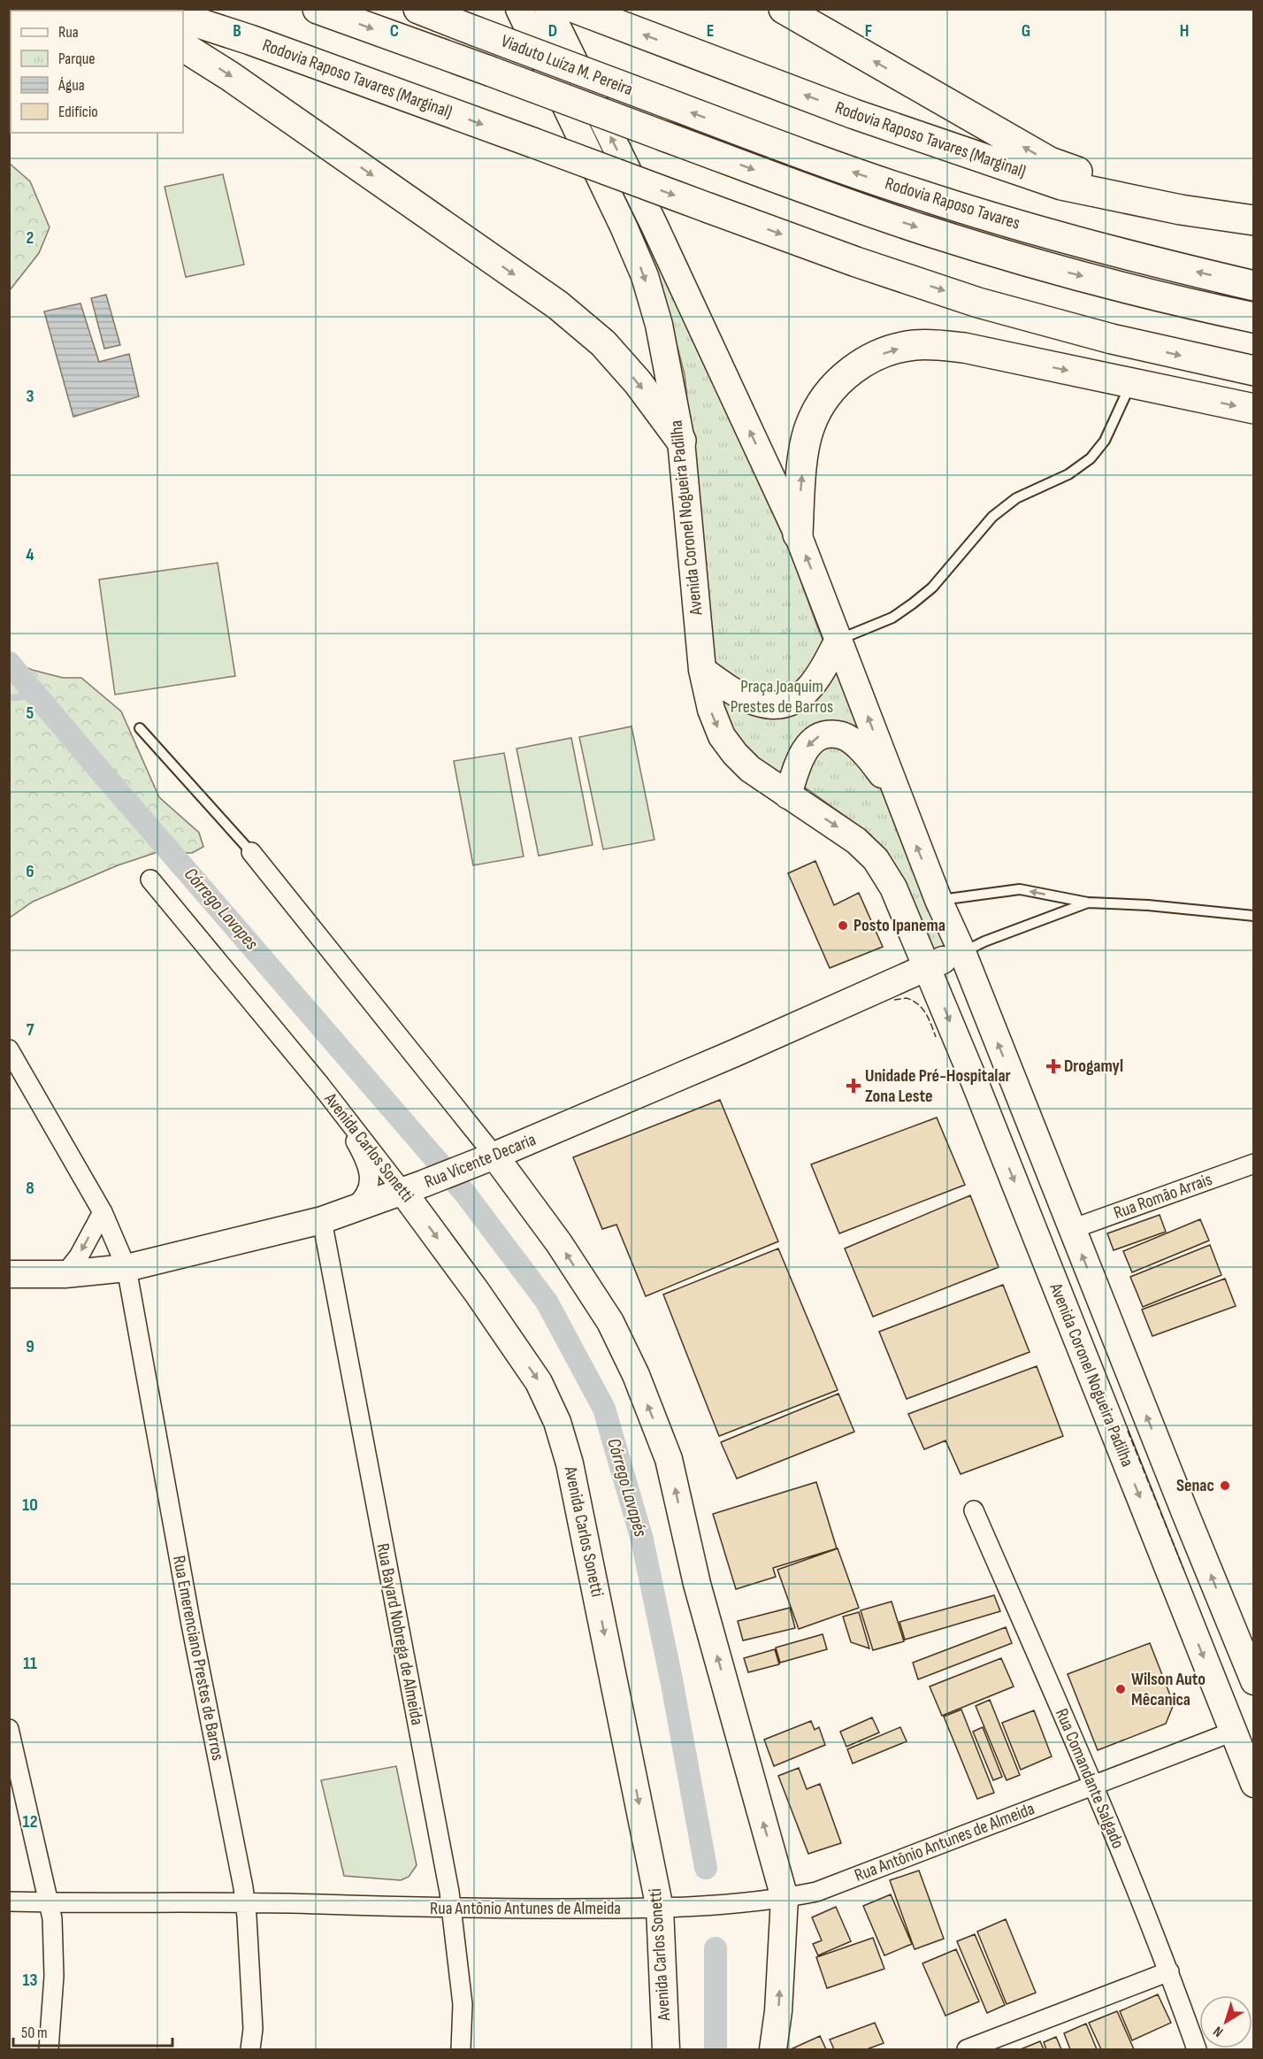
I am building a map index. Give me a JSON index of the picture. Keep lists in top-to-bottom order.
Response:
{
  "streets": {
    "highway": ["Viaduto Luíza M. Pereira", "Rodovia Raposo Tavares (Marginal)", "Rodovia Raposo Tavares"],
    "main road": ["Avenida Coronel Nogueira Padilha", "Avenida Carlos Sonetti", "Rua Vicente Decaria"],
    "street": [
      "Rua Romão Arrais",
      "Rua Bayard Nobrega de Almeida",
      "Rua Emerenciano Prestes de Barros",
      "Rua Comandante Salgado",
      "Rua Antônio Antunes de Almeida"
    ]
  },
  "crossings": [
    ["Viaduto Luíza M. Pereira", "Rodovia Raposo Tavares"],
    ["Avenida Coronel Nogueira Padilha", "Rua Vicente Decaria"],
    ["Avenida Coronel Nogueira Padilha", "Rua Romão Arrais"],
    ["Avenida Coronel Nogueira Padilha", "Rua Antônio Antunes de Almeida"],
    ["Avenida Carlos Sonetti", "Rua Vicente Decaria"],
    ["Avenida Carlos Sonetti", "Rua Antônio Antunes de Almeida"],
    ["Rua Vicente Decaria", "Rua Bayard Nobrega de Almeida"],
    ["Rua Vicente Decaria", "Rua Emerenciano Prestes de Barros"],
    ["Rua Bayard Nobrega de Almeida", "Rua Antônio Antunes de Almeida"],
    ["Rua Emerenciano Prestes de Barros", "Rua Antônio Antunes de Almeida"],
    ["Rua Comandante Salgado", "Rua Antônio Antunes de Almeida"]
  ],
  "one_way": ["Avenida Carlos Sonetti"],
  "water": ["Córrego Lavapes", "Córrego Lavapés"],
  "parks": ["Praça Joaquim Prestes de Barros"],
  "places": {
    "other": ["Posto Ipanema", "Senac", "Wilson Auto Mêcanica"],
    "health": ["Drogamyl", "Unidade Pré-Hospitalar Zona Leste"]
  },
  "legend": [
    "Rua",
    "Parque",
    "Água",
    "Edifício"
  ],
  "scale_bar": "50 m",
  "north": "bottom left",
  "grid": {
    "columns": [
      "B",
      "C",
      "D",
      "E",
      "F",
      "G",
      "H"
    ],
    "rows": [
      "2",
      "3",
      "4",
      "5",
      "6",
      "7",
      "8",
      "9",
      "10",
      "11",
      "12",
      "13"
    ]
  }
}
